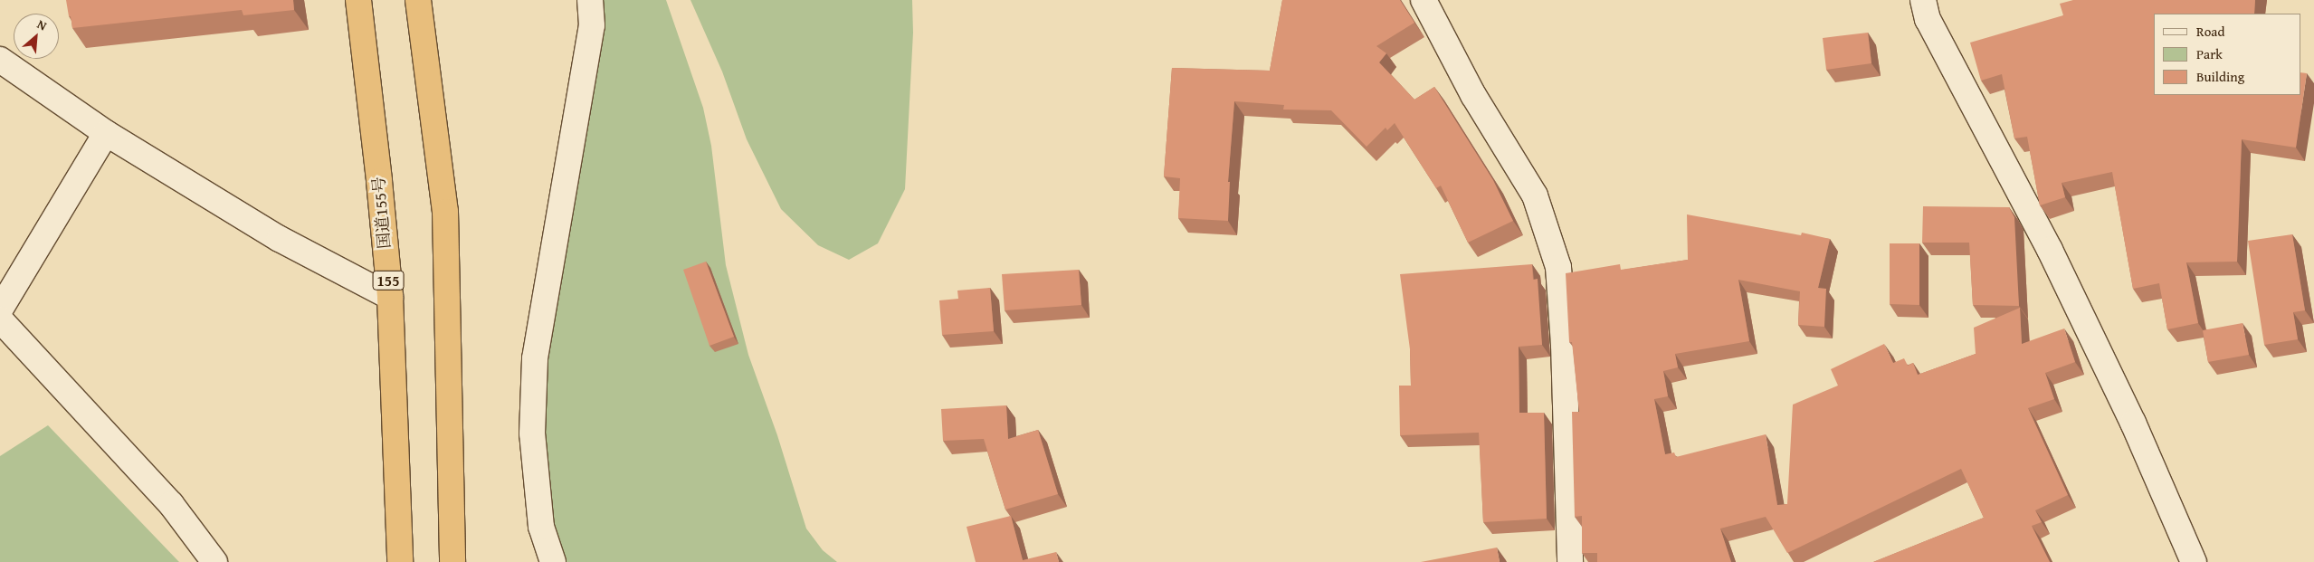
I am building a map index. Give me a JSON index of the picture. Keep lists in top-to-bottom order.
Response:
{
  "streets": {
    "highway": ["国道155号", "155"]
  },
  "legend": ["Road", "Park", "Building"],
  "north": "top right"
}
